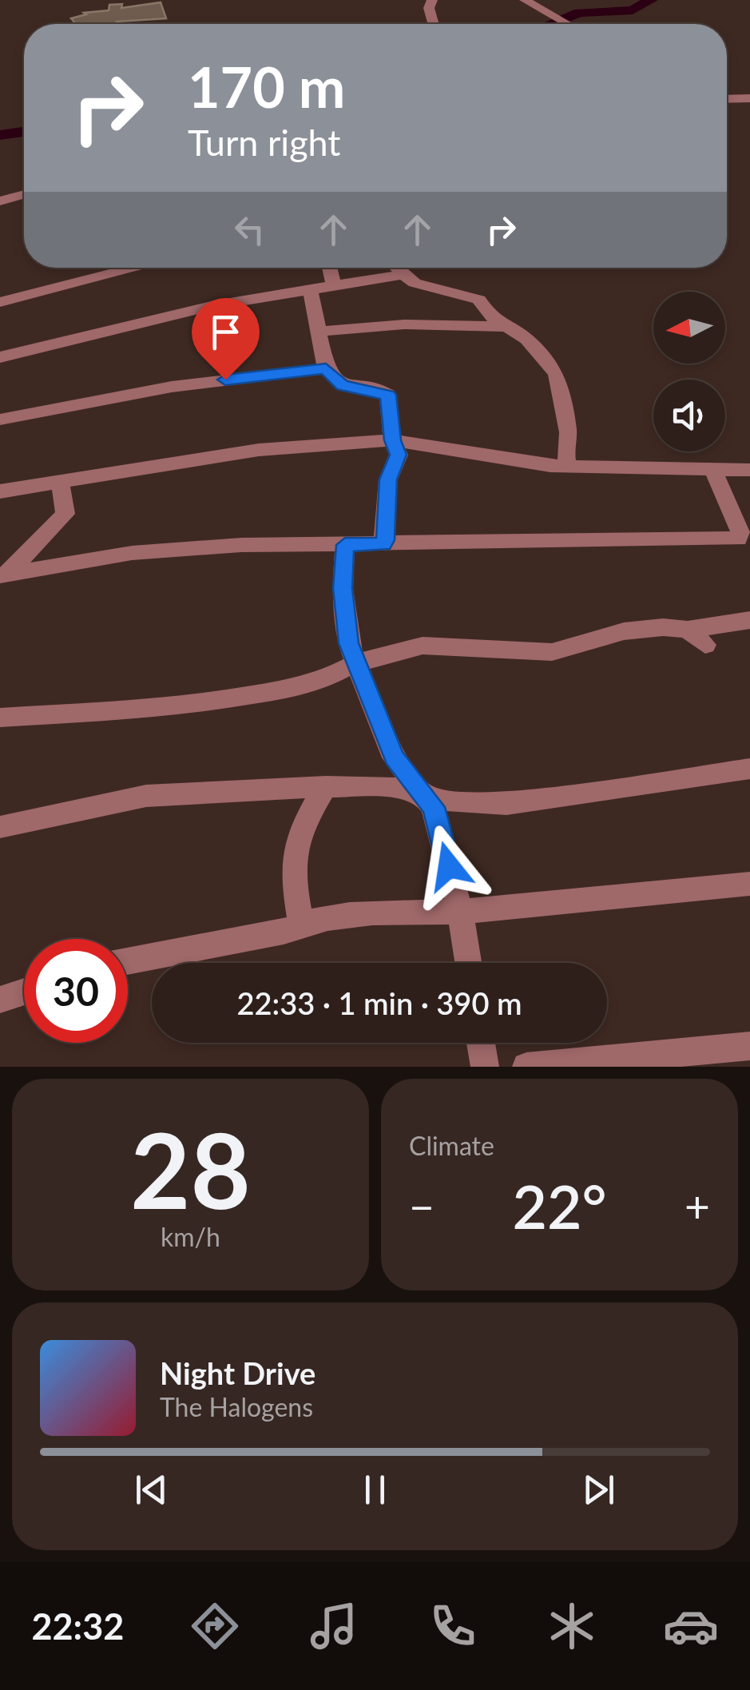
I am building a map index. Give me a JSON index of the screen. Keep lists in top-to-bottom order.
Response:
{
  "north": "left",
  "page": {
    "turn": ["170 m", "Turn right"],
    "limit": "30",
    "trip": "22:33 · 1 min · 390 m",
    "tile": [
      ["28", "km/h"],
      "Climate"
    ],
    "heat": ["−", "22°", "+"],
    "song": ["Night Drive", "The Halogens"],
    "tabs": "22:32"
  }
}
